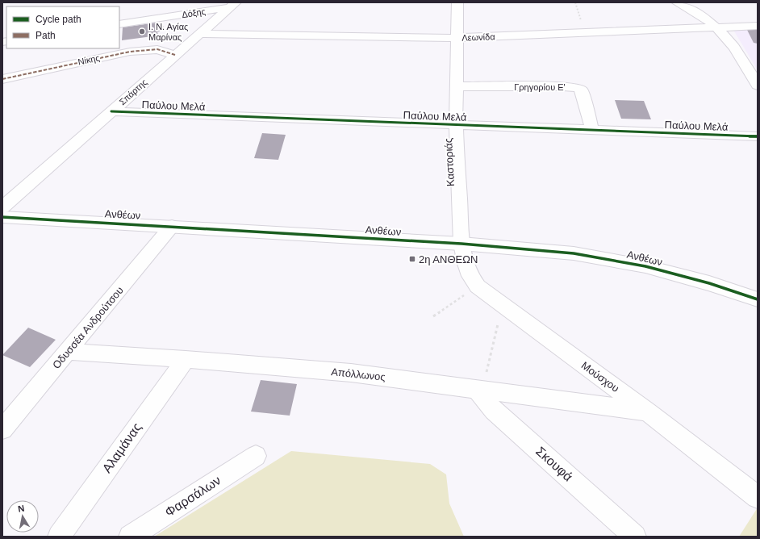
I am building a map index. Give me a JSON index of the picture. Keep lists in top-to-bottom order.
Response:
{
  "streets": {
    "street": [
      "Δόξης",
      "Λεωνίδα",
      "Νίκης",
      "Γρηγορίου Ε'",
      "Σπάρτης",
      "Παύλου Μελά",
      "Καστοριάς",
      "Ανθέων",
      "Οδυσσέα Ανδρούτσου",
      "Απόλλωνος",
      "Μούσχου",
      "Αλαμάνας",
      "Σκουφά",
      "Φαρσάλων"
    ]
  },
  "crossings": [
    ["Δόξης", "Σπάρτης"],
    ["Λεωνίδα", "Σπάρτης"],
    ["Λεωνίδα", "Καστοριάς"],
    ["Νίκης", "Σπάρτης"],
    ["Γρηγορίου Ε'", "Παύλου Μελά"],
    ["Γρηγορίου Ε'", "Καστοριάς"],
    ["Σπάρτης", "Παύλου Μελά"],
    ["Παύλου Μελά", "Καστοριάς"],
    ["Καστοριάς", "Ανθέων"],
    ["Καστοριάς", "Μούσχου"],
    ["Ανθέων", "Οδυσσέα Ανδρούτσου"],
    ["Ανθέων", "Μούσχου"],
    ["Οδυσσέα Ανδρούτσου", "Απόλλωνος"],
    ["Απόλλωνος", "Μούσχου"],
    ["Απόλλωνος", "Αλαμάνας"],
    ["Απόλλωνος", "Σκουφά"]
  ],
  "places": {
    "other": ["Ι. Ν. Αγίας Μαρίνας"],
    "transit": ["2η ΑΝΘΕΩΝ"]
  },
  "legend": ["Cycle path", "Path"],
  "north": "top"
}
